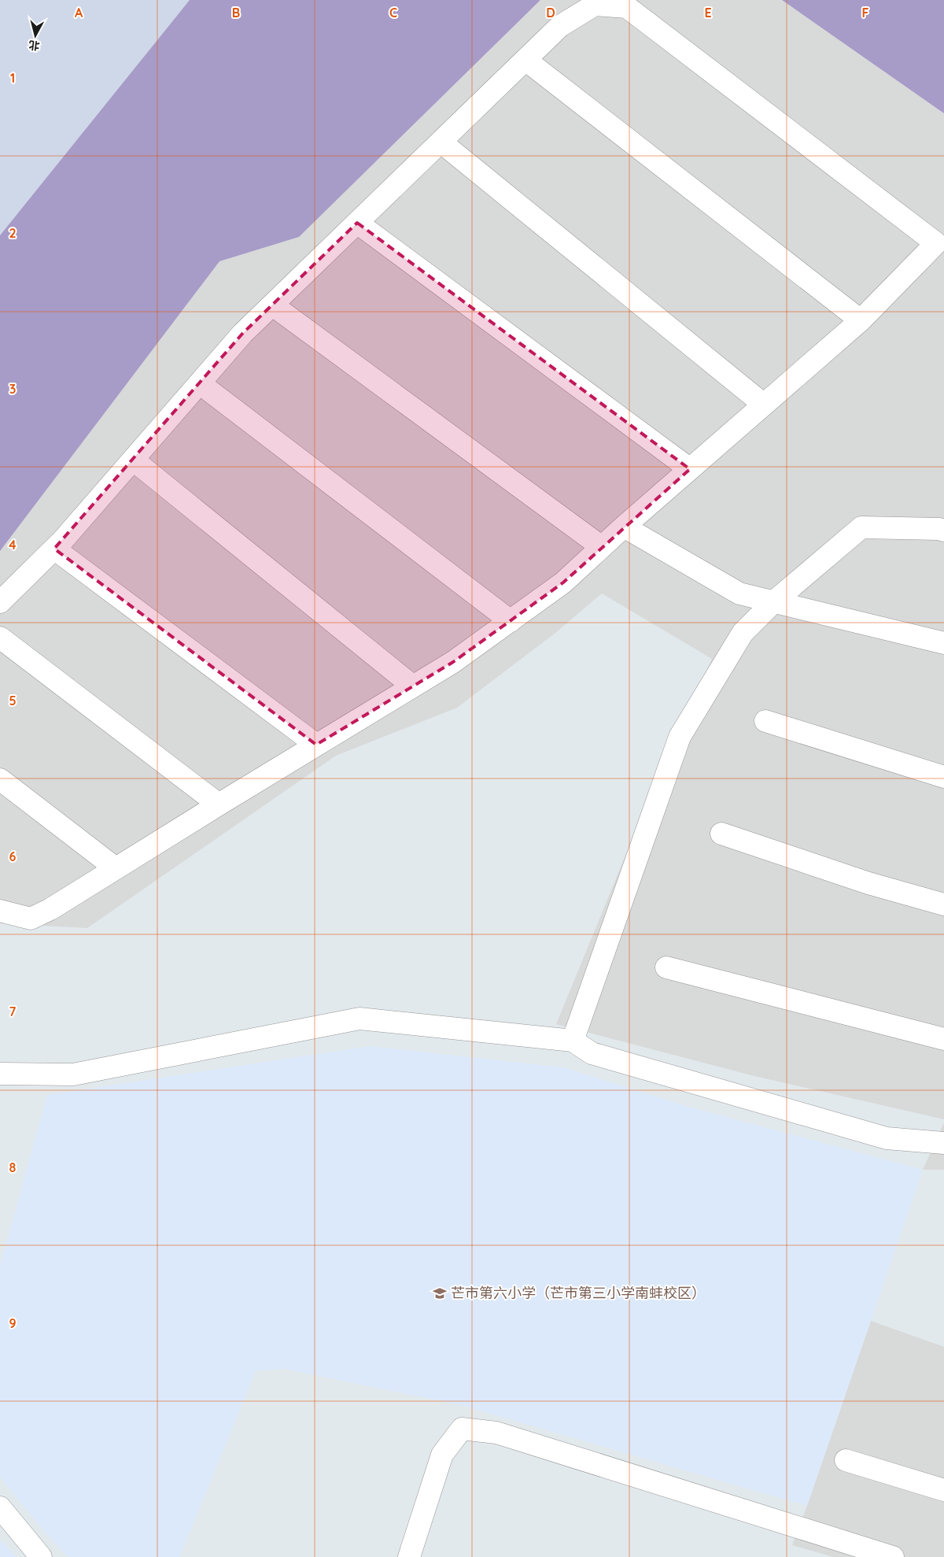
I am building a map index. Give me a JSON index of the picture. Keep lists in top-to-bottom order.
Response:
{
  "places": {
    "school or university": ["芒市第六小学（芒市第三小学南蚌校区）"]
  },
  "north": "bottom",
  "grid": {
    "columns": [
      "A",
      "B",
      "C",
      "D",
      "E",
      "F"
    ],
    "rows": [
      "1",
      "2",
      "3",
      "4",
      "5",
      "6",
      "7",
      "8",
      "9"
    ]
  }
}
